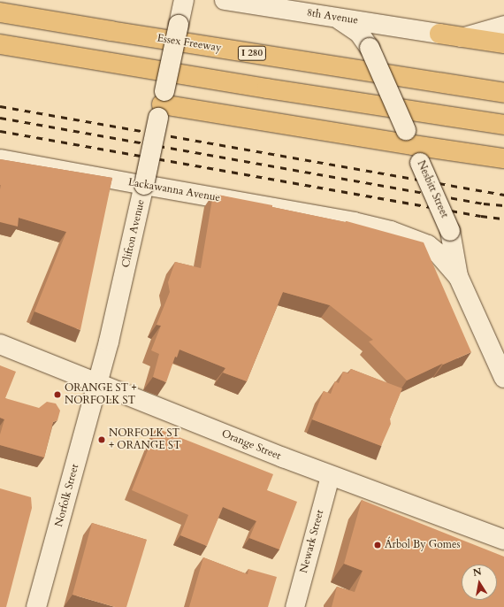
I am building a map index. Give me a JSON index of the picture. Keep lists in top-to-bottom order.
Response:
{
  "streets": {
    "highway": ["Essex Freeway", "I 280"],
    "main road": [
      "8th Avenue",
      "Nesbitt Street",
      "Lackawanna Avenue",
      "Clifton Avenue",
      "Orange Street",
      "Norfolk Street"
    ],
    "street": ["Newark Street"]
  },
  "crossings": [
    ["8th Avenue", "Nesbitt Street"],
    ["Nesbitt Street", "Lackawanna Avenue"],
    ["Lackawanna Avenue", "Clifton Avenue"],
    ["Clifton Avenue", "Orange Street"],
    ["Clifton Avenue", "Norfolk Street"],
    ["Orange Street", "Norfolk Street"],
    ["Orange Street", "Newark Street"]
  ],
  "places": ["ORANGE ST + NORFOLK ST", "NORFOLK ST + ORANGE ST", "Árbol By Gomes"],
  "north": "top"
}
